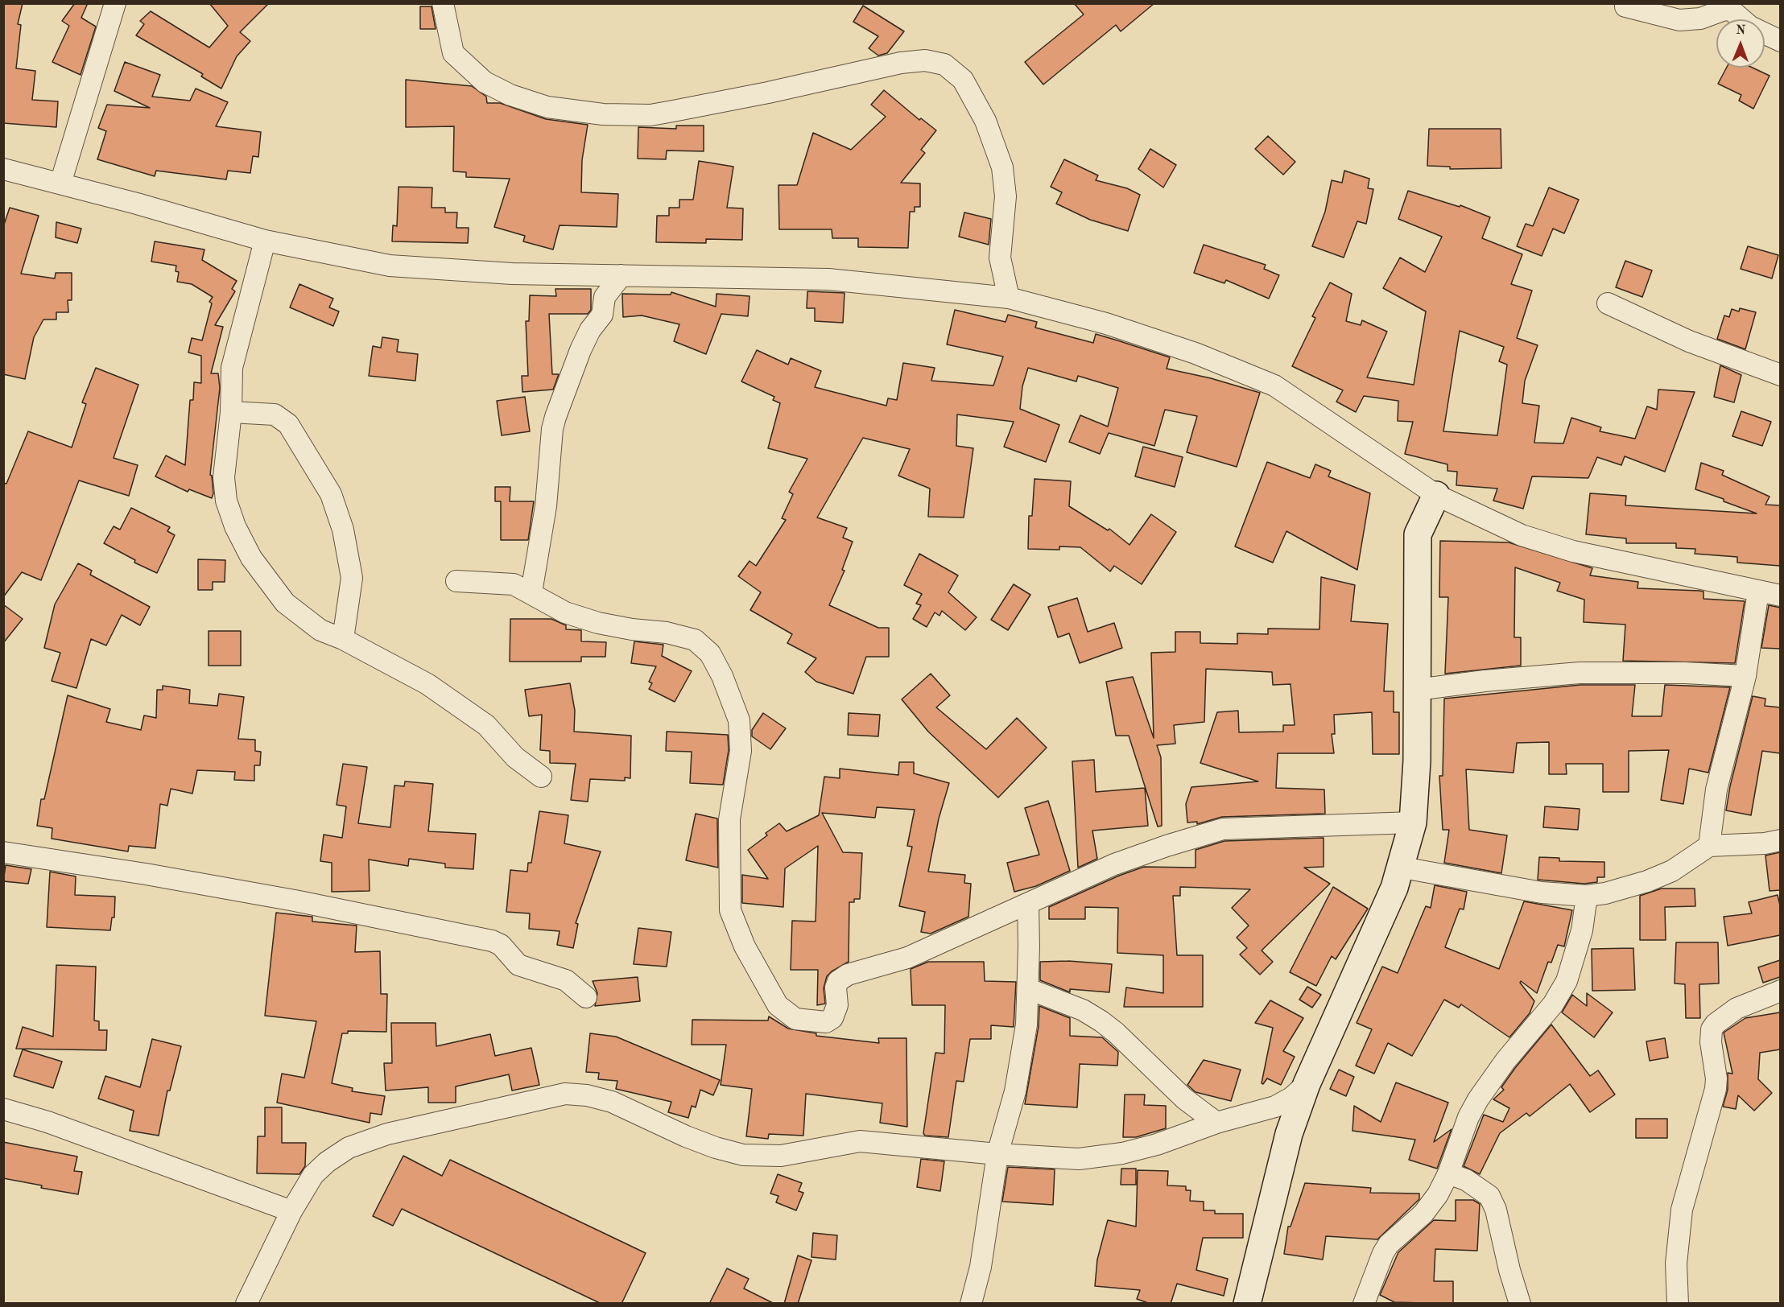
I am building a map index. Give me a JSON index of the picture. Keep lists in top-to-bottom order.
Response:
{
  "north": "top"
}
